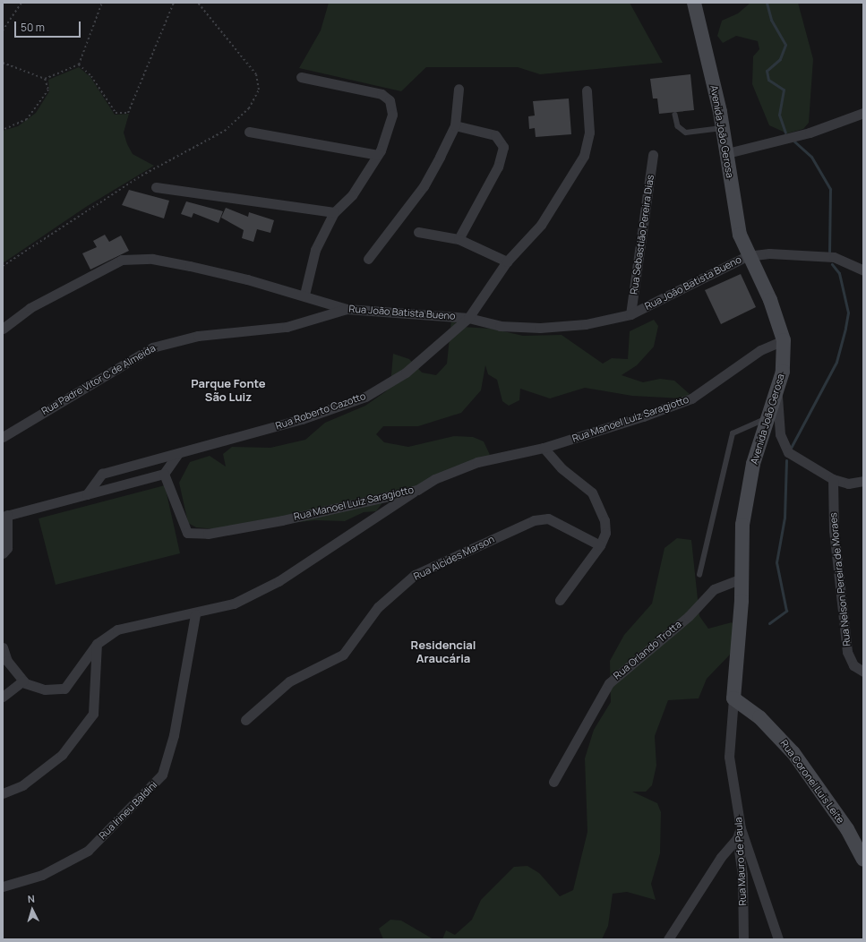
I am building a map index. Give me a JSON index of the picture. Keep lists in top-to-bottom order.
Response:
{
  "streets": {
    "main road": ["Avenida João Gerosa", "Rua Coronel Luis Leite"],
    "street": [
      "Rua Sebastião Pereira Dias",
      "Rua João Batista Bueno",
      "Rua Padre Vitor C de Almeida",
      "Rua Roberto Cazotto",
      "Rua Manoel Luiz Saragiotto",
      "Rua Alcides Marson",
      "Rua Nelson Pereira de Moraes",
      "Rua Orlando Trotta",
      "Rua Irineu Baldini",
      "Rua Mauro de Paula"
    ]
  },
  "crossings": [
    ["Avenida João Gerosa", "Rua João Batista Bueno"],
    ["Avenida João Gerosa", "Rua Manoel Luiz Saragiotto"],
    ["Avenida João Gerosa", "Rua Orlando Trotta"],
    ["Avenida João Gerosa", "Rua Coronel Luis Leite"],
    ["Avenida João Gerosa", "Rua Mauro de Paula"],
    ["Rua Sebastião Pereira Dias", "Rua João Batista Bueno"],
    ["Rua João Batista Bueno", "Rua Padre Vitor C de Almeida"],
    ["Rua João Batista Bueno", "Rua Roberto Cazotto"],
    ["Rua Coronel Luis Leite", "Rua Mauro de Paula"]
  ],
  "districts": ["Parque Fonte São Luiz", "Residencial Araucária"],
  "scale_bar": "50 m",
  "north": "top"
}
